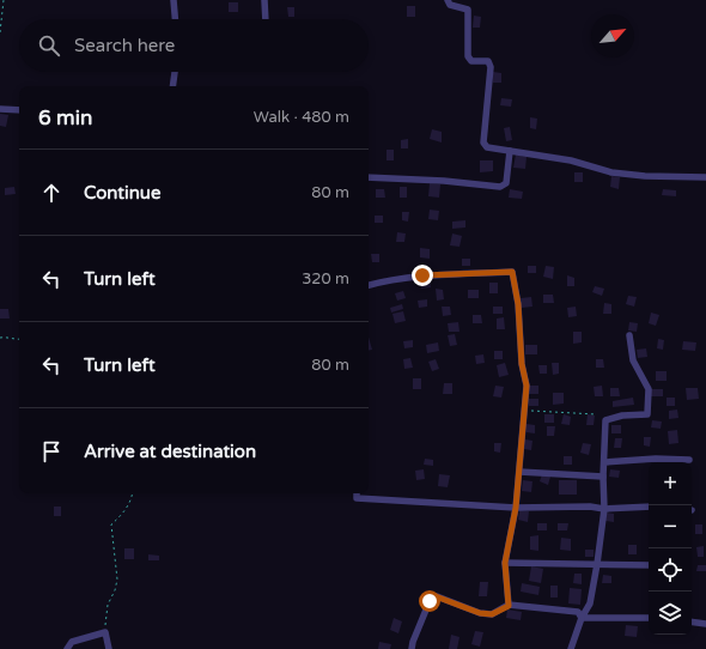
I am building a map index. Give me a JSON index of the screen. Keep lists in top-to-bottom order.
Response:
{
  "north": "top right",
  "page": {
    "search": "Search here",
    "heading": ["6 min", "Walk · 480 m"],
    "list": [
      ["Continue", "80 m"],
      ["Turn left", "320 m"],
      ["Turn left", "80 m"],
      "Arrive at destination"
    ],
    "map_buttons": ["+", "−"]
  }
}
